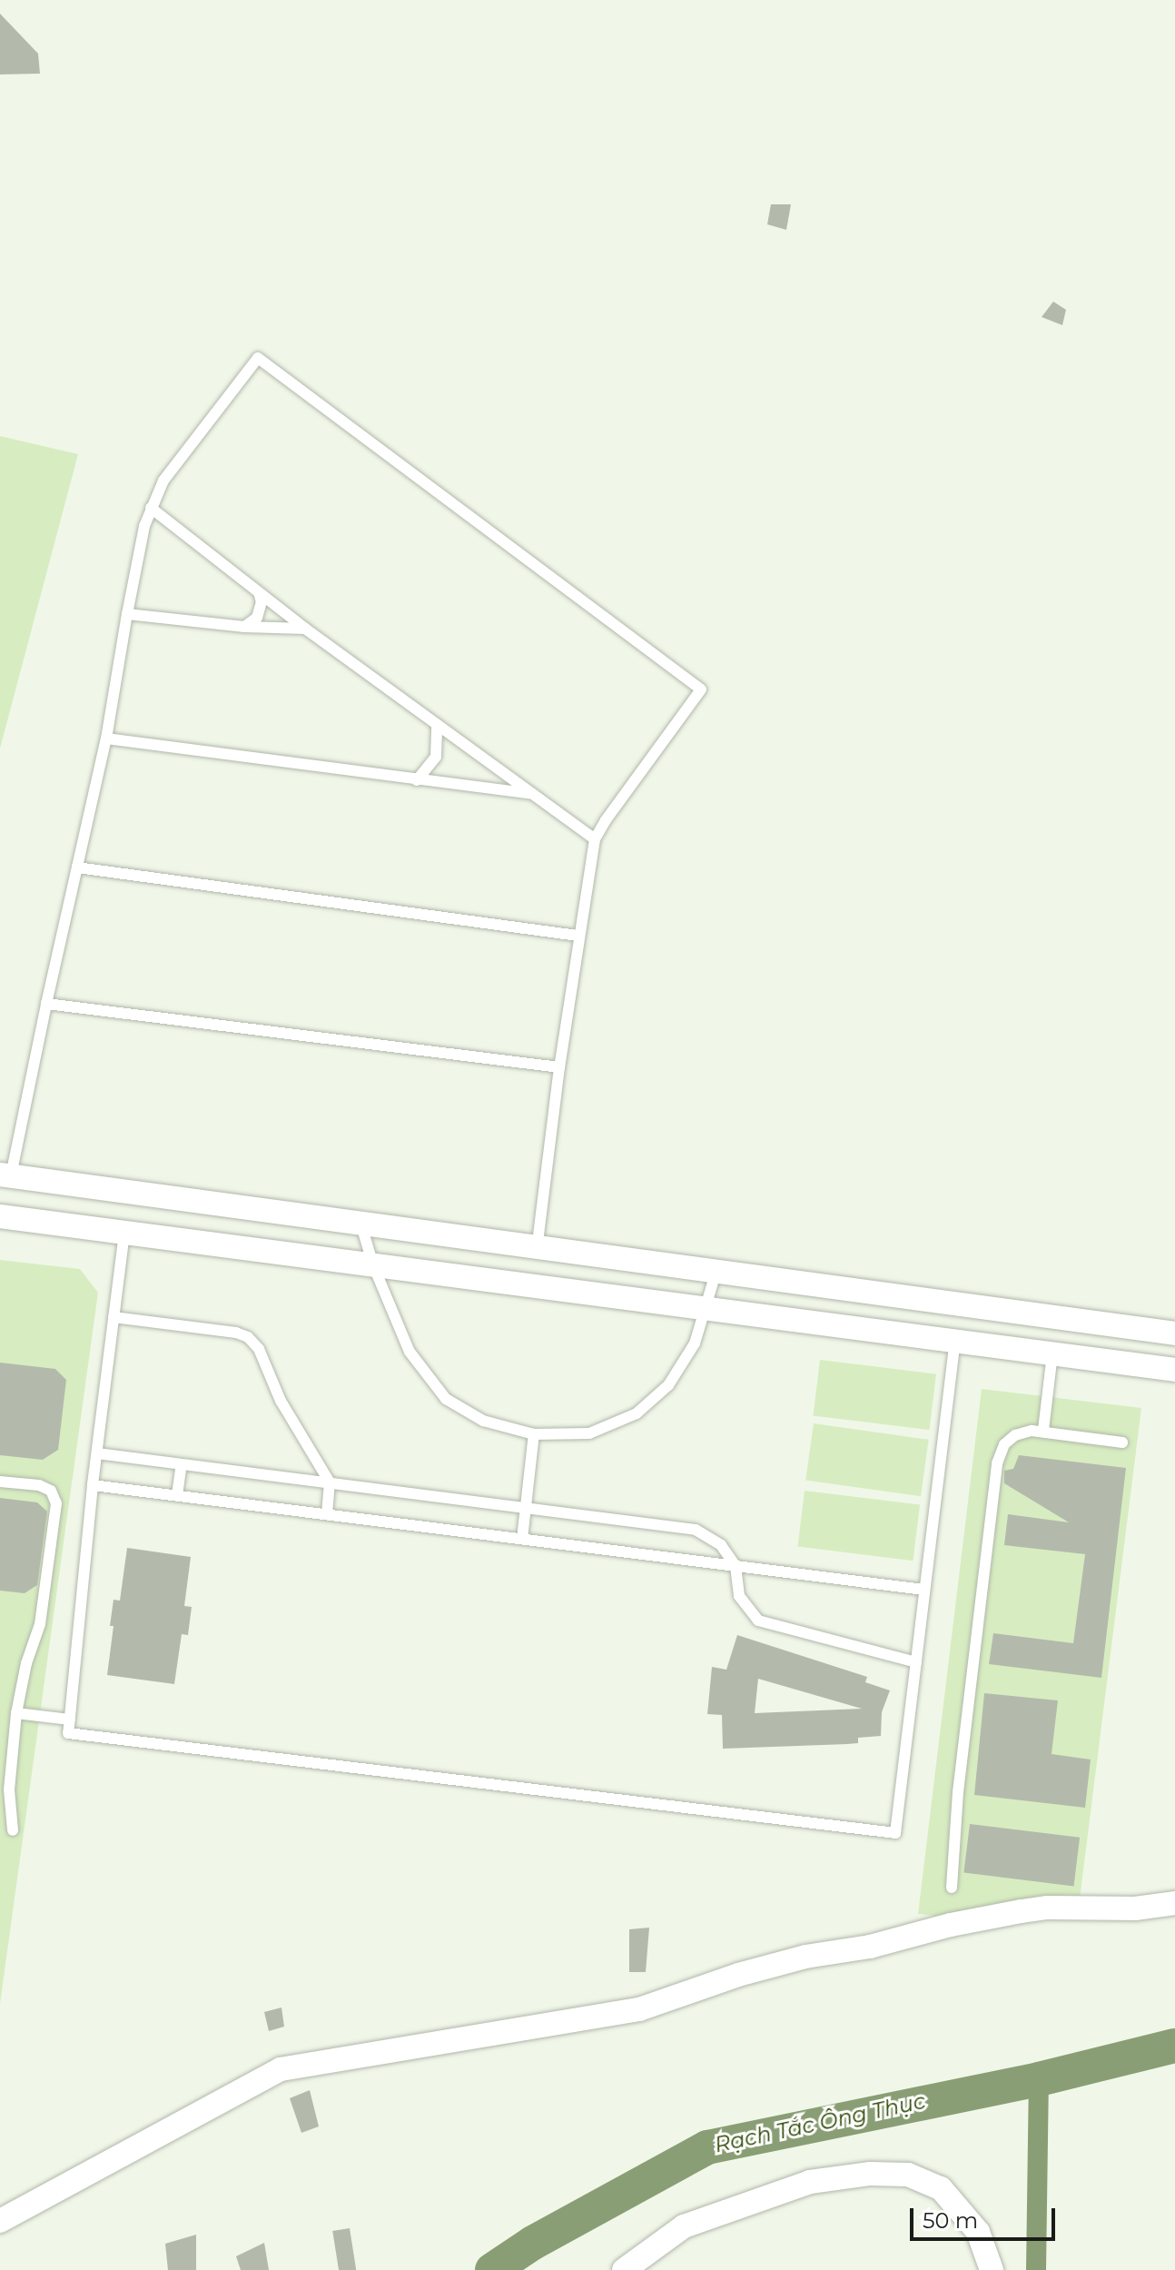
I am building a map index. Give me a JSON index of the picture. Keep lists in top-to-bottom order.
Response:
{
  "water": ["Rạch Tắc Ông Thục"],
  "scale_bar": "50 m"
}
